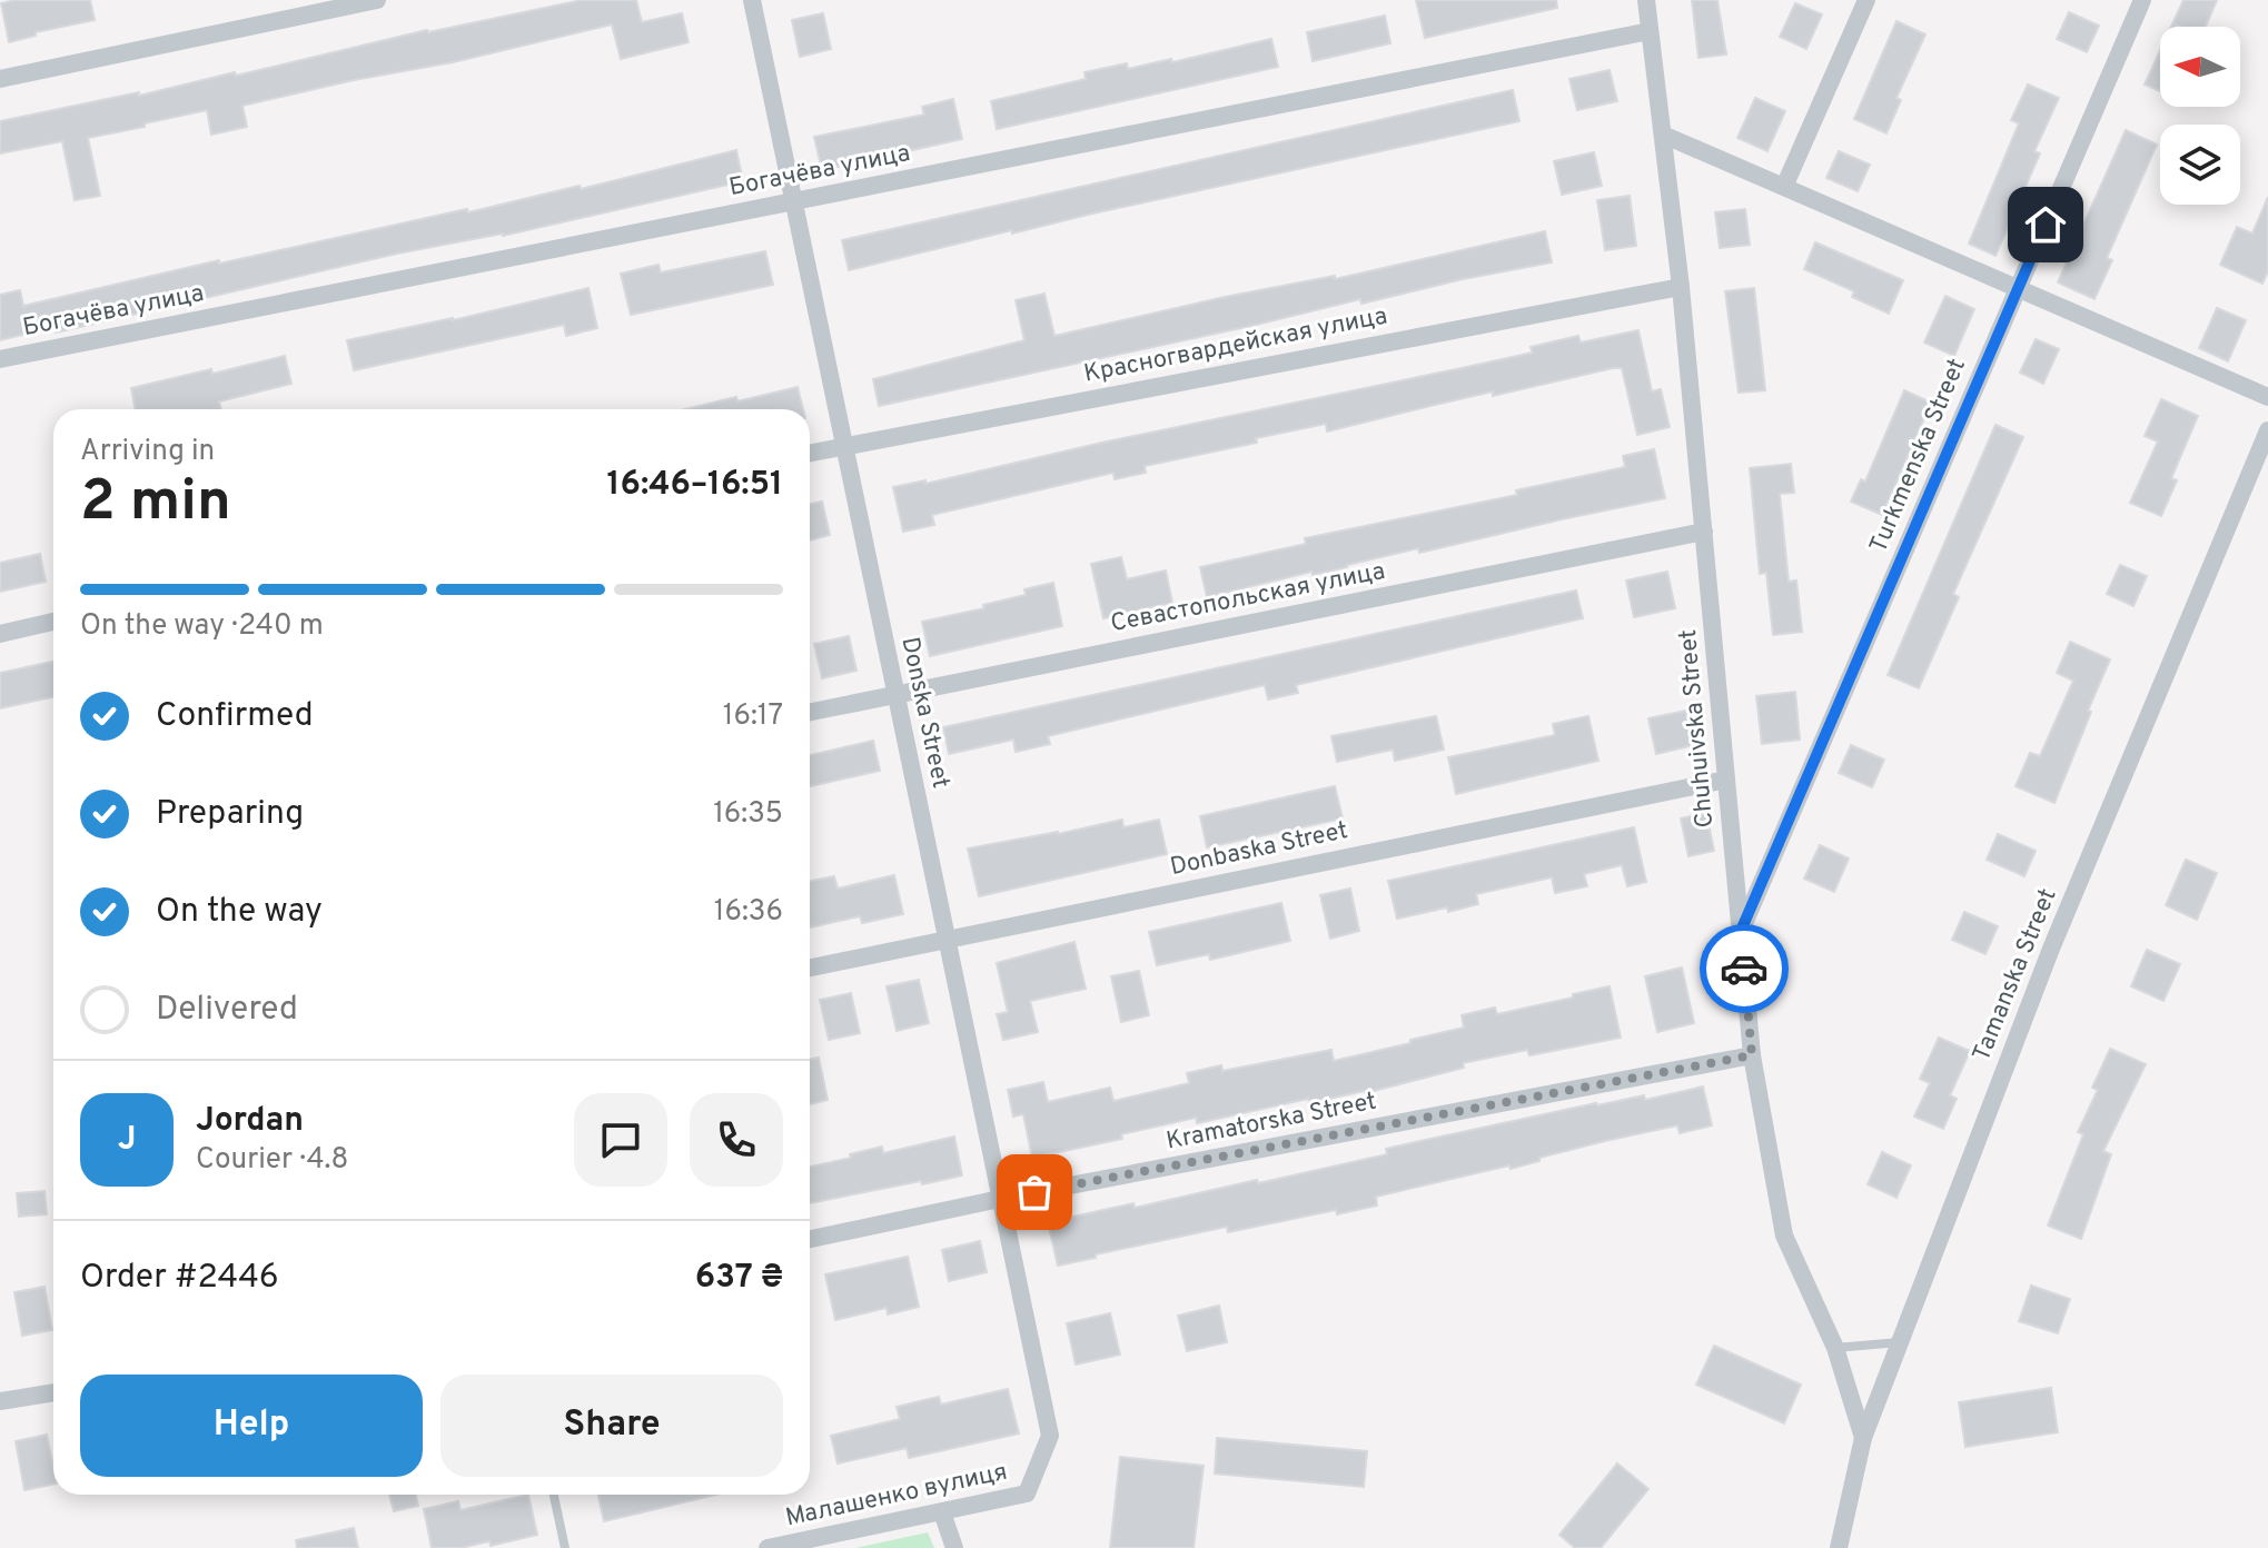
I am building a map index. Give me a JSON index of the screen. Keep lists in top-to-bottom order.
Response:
{
  "streets": {
    "street": [
      "Богачёва улица",
      "Красногвардейская улица",
      "Turkmenska Street",
      "Севастопольская улица",
      "Donska Street",
      "Chuhuivska Street",
      "Donbaska Street",
      "Tamanska Street",
      "Kramatorska Street",
      "Малашенко вулиця"
    ]
  },
  "crossings": [
    ["Богачёва улица", "Donska Street"],
    ["Богачёва улица", "Chuhuivska Street"],
    ["Красногвардейская улица", "Donska Street"],
    ["Красногвардейская улица", "Chuhuivska Street"],
    ["Turkmenska Street", "Chuhuivska Street"],
    ["Севастопольская улица", "Donska Street"],
    ["Севастопольская улица", "Chuhuivska Street"],
    ["Donska Street", "Donbaska Street"],
    ["Donska Street", "Kramatorska Street"],
    ["Donska Street", "Малашенко вулиця"],
    ["Chuhuivska Street", "Donbaska Street"],
    ["Chuhuivska Street", "Tamanska Street"],
    ["Chuhuivska Street", "Kramatorska Street"]
  ],
  "north": "left",
  "page": {
    "heading": ["2 min", "Arriving in", "16:46–16:51"],
    "panel": [
      "Jordan",
      "Courier · 4.8",
      "Order #2446",
      "637 ₴"
    ],
    "bar": "On the way · 240 m",
    "list": [
      ["Confirmed", "16:17"],
      ["Preparing", "16:35"],
      ["On the way", "16:36"],
      "Delivered"
    ],
    "round": "J",
    "buttons": ["Help", "Share"]
  }
}
